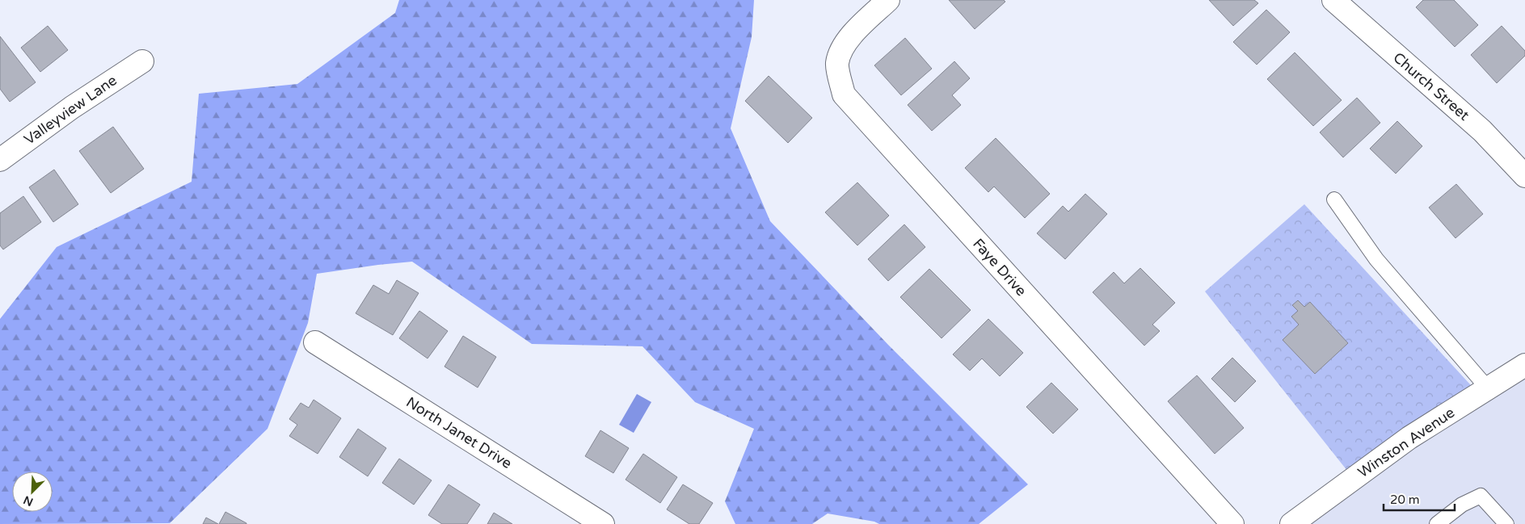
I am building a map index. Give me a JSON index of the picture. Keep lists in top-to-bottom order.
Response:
{
  "streets": {
    "street": [
      "Church Street",
      "Valleyview Lane",
      "Faye Drive",
      "North Janet Drive",
      "Winston Avenue"
    ]
  },
  "scale_bar": "20 m",
  "north": "bottom left"
}
